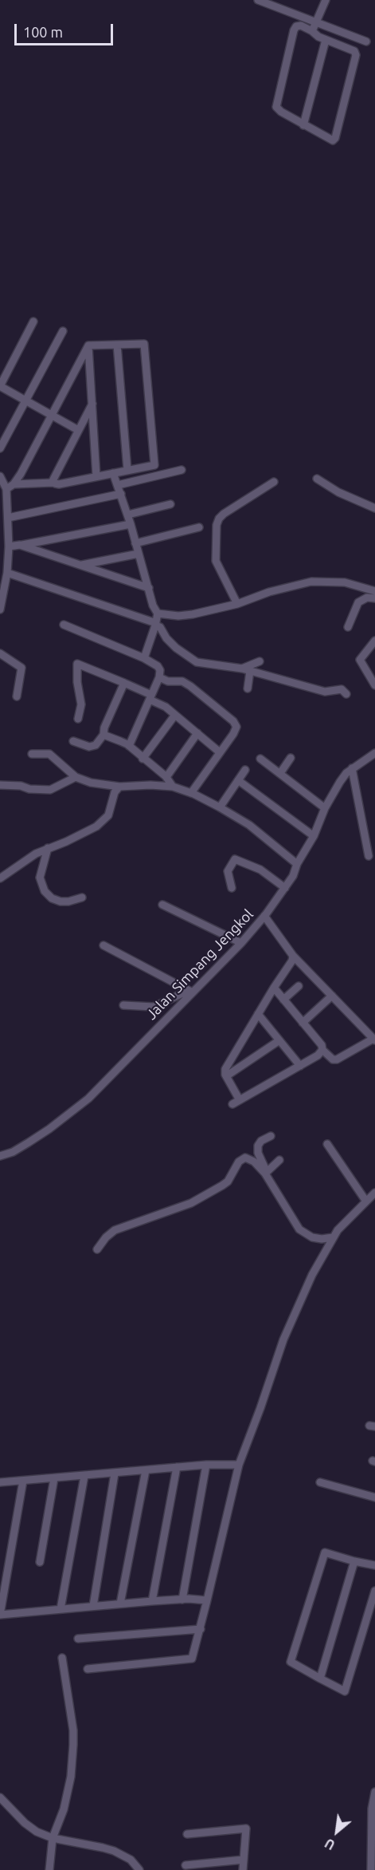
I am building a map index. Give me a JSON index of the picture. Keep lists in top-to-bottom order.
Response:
{
  "streets": {
    "street": ["Jalan Simpang Jengkol"]
  },
  "scale_bar": "100 m",
  "north": "bottom left"
}
